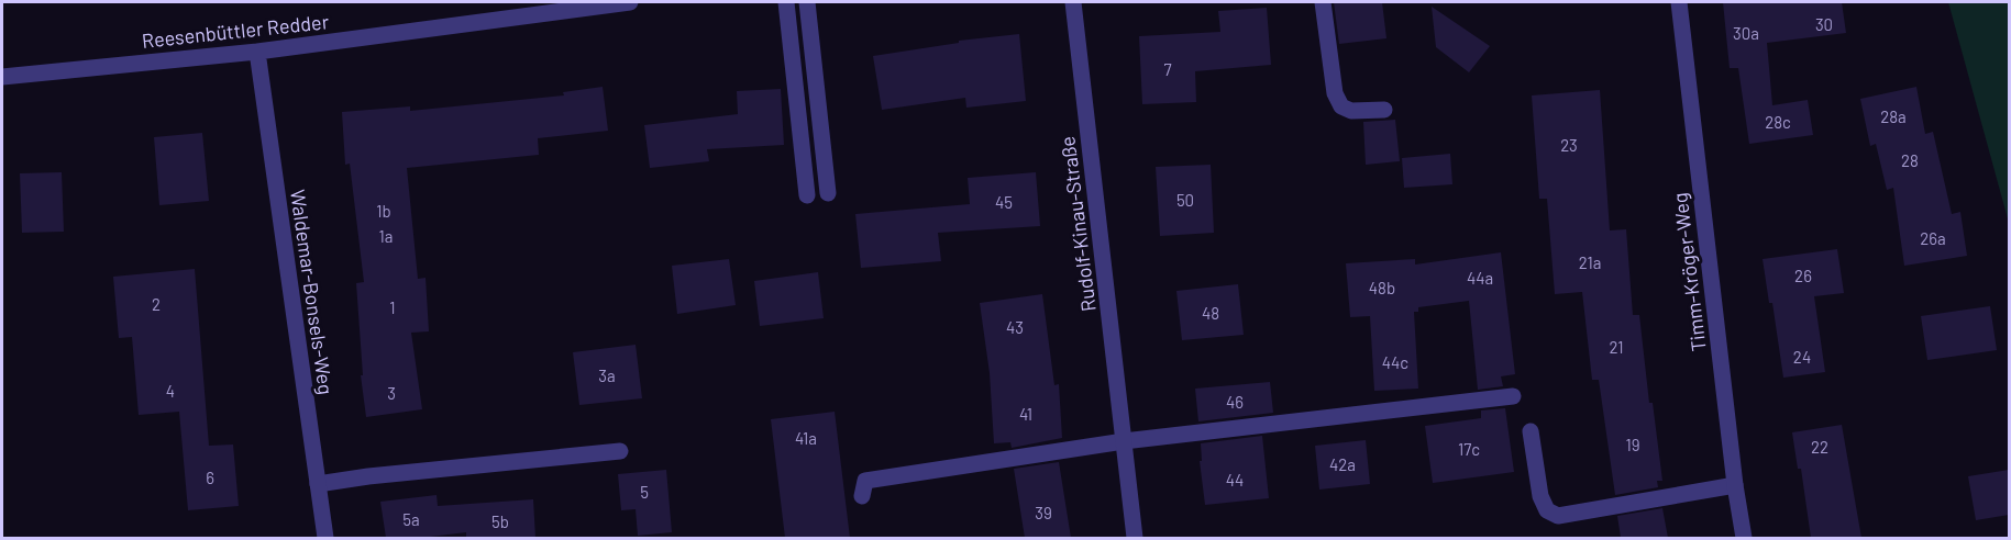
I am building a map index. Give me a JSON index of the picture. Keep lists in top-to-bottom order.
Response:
{
  "streets": {
    "street": [
      "Reesenbüttler Redder",
      "Rudolf-Kinau-Straße",
      "Timm-Kröger-Weg",
      "Waldemar-Bonsels-Weg"
    ]
  },
  "crossings": [
    ["Reesenbüttler Redder", "Waldemar-Bonsels-Weg"]
  ],
  "house_numbers": [
    "30",
    "30a",
    "7",
    "28a",
    "28c",
    "23",
    "28",
    "50",
    "45",
    "1b",
    "1a",
    "26a",
    "21a",
    "26",
    "44a",
    "48b",
    "2",
    "1",
    "48",
    "43",
    "21",
    "24",
    "44c",
    "3a",
    "4",
    "3",
    "46",
    "41",
    "41a",
    "19",
    "22",
    "17c",
    "42a",
    "6",
    "44",
    "5",
    "39",
    "5a",
    "5b"
  ]
}
